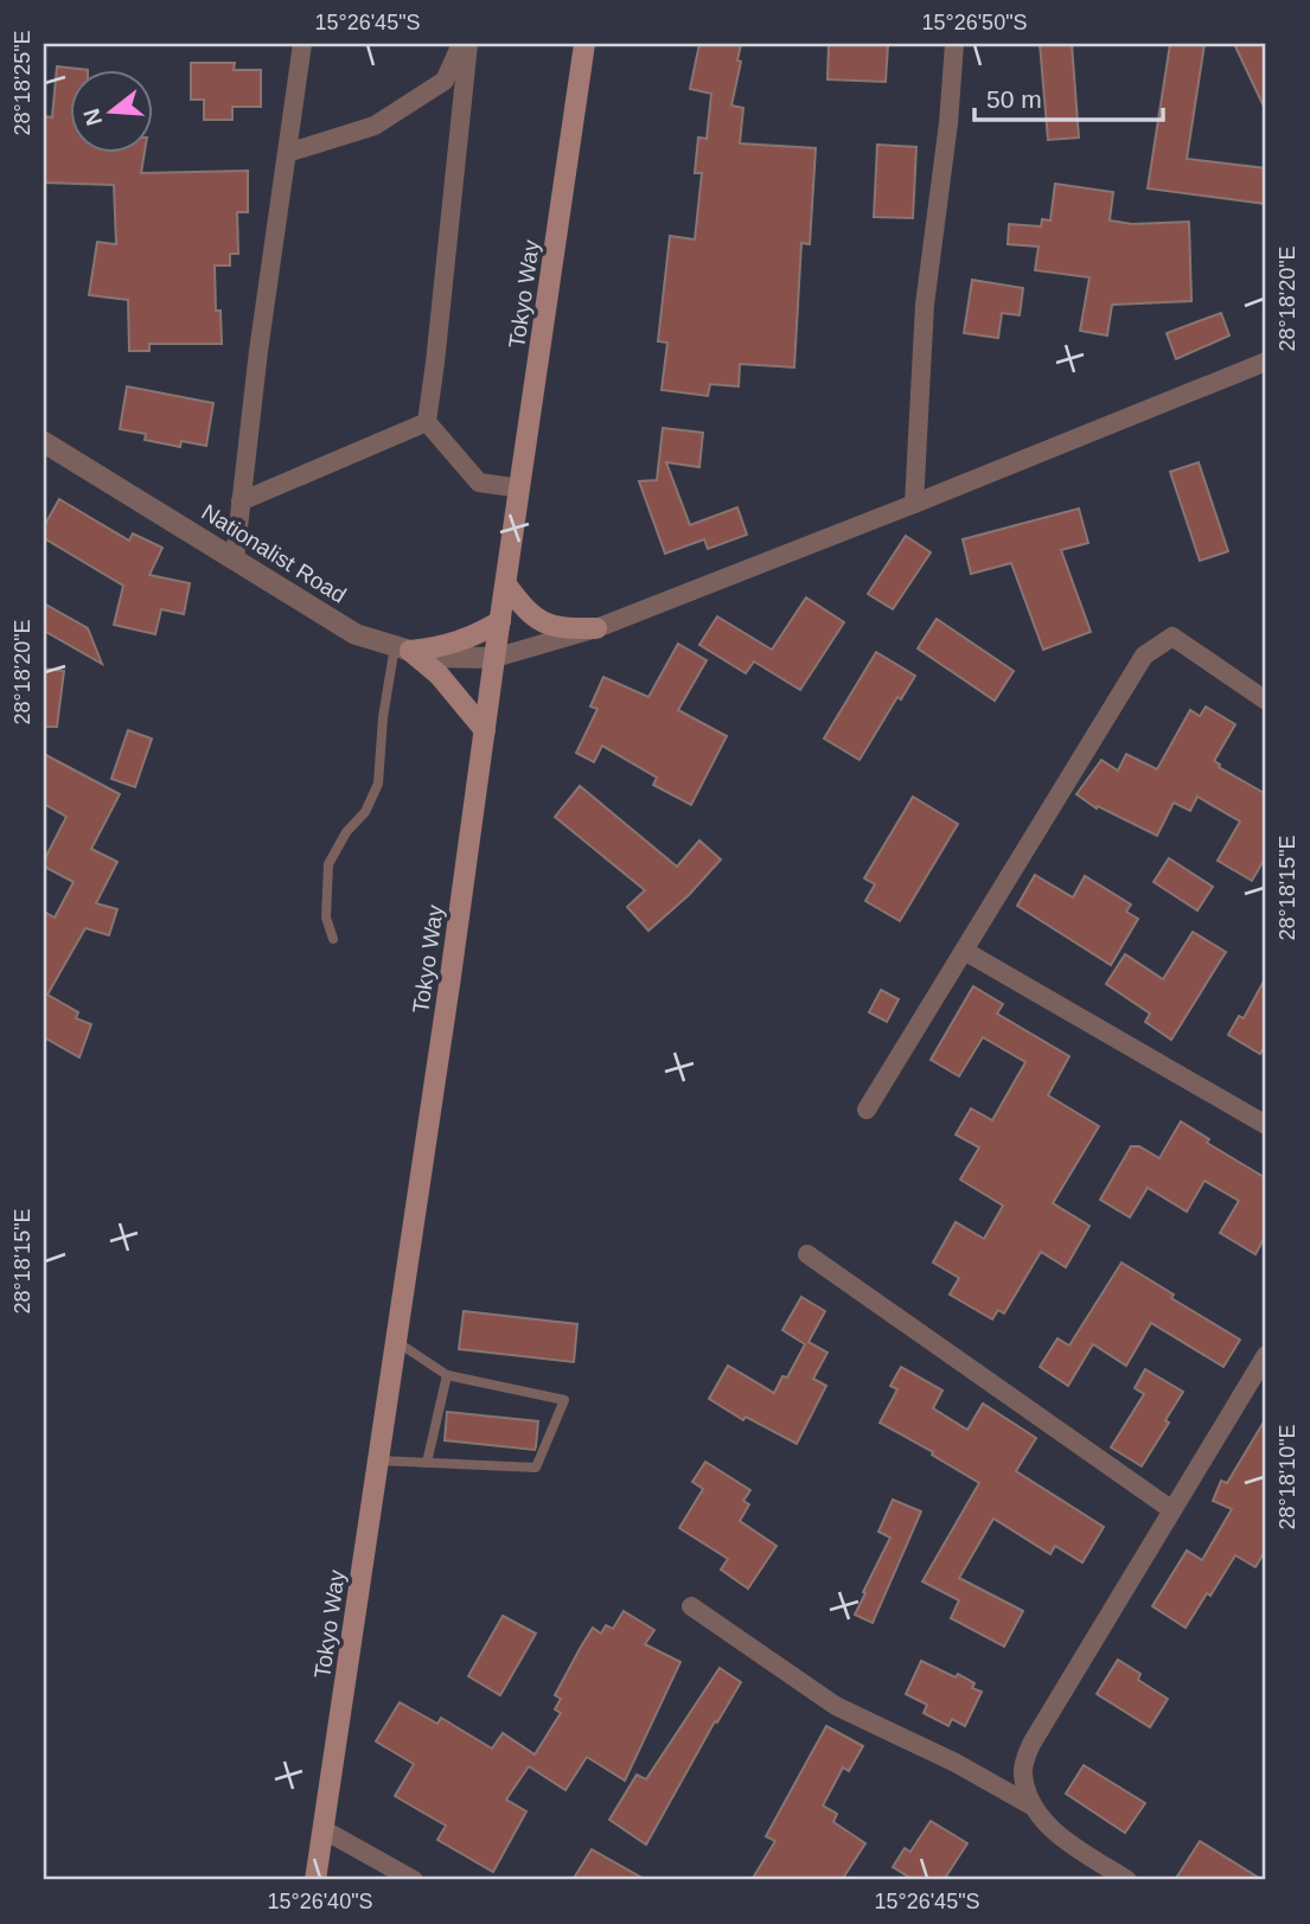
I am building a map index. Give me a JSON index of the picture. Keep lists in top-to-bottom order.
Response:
{
  "streets": {
    "main road": ["Tokyo Way"],
    "street": ["Nationalist Road"]
  },
  "crossings": [
    ["Tokyo Way", "Nationalist Road"]
  ],
  "scale_bar": "50 m",
  "north": "left",
  "coordinates": [
    "15°26'45\"S",
    "15°26'50\"S",
    "28°18'25\"E",
    "28°18'20\"E",
    "28°18'15\"E",
    "28°18'10\"E",
    "15°26'40\"S"
  ]
}
